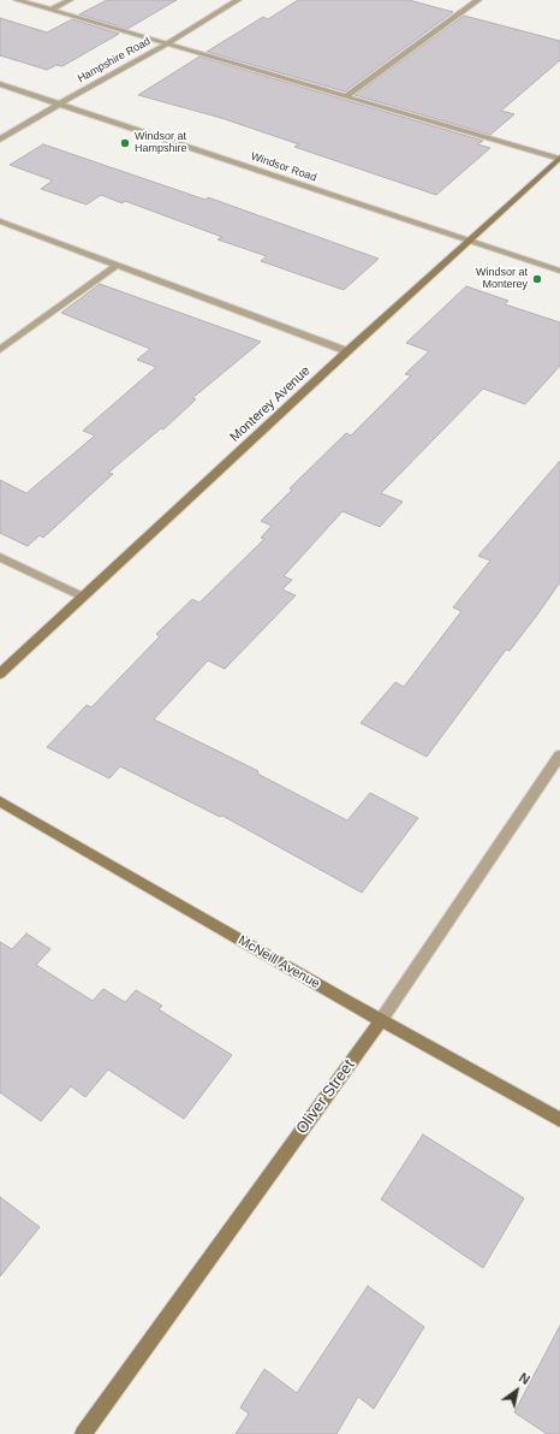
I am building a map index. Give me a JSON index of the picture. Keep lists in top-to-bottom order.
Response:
{
  "streets": {
    "street": [
      "Hampshire Road",
      "Windsor Road",
      "Monterey Avenue",
      "McNeill Avenue",
      "Oliver Street"
    ]
  },
  "crossings": [
    ["Hampshire Road", "Windsor Road"],
    ["Windsor Road", "Monterey Avenue"],
    ["McNeill Avenue", "Oliver Street"]
  ],
  "places": ["Windsor at Hampshire", "Windsor at Monterey"],
  "north": "top right"
}
